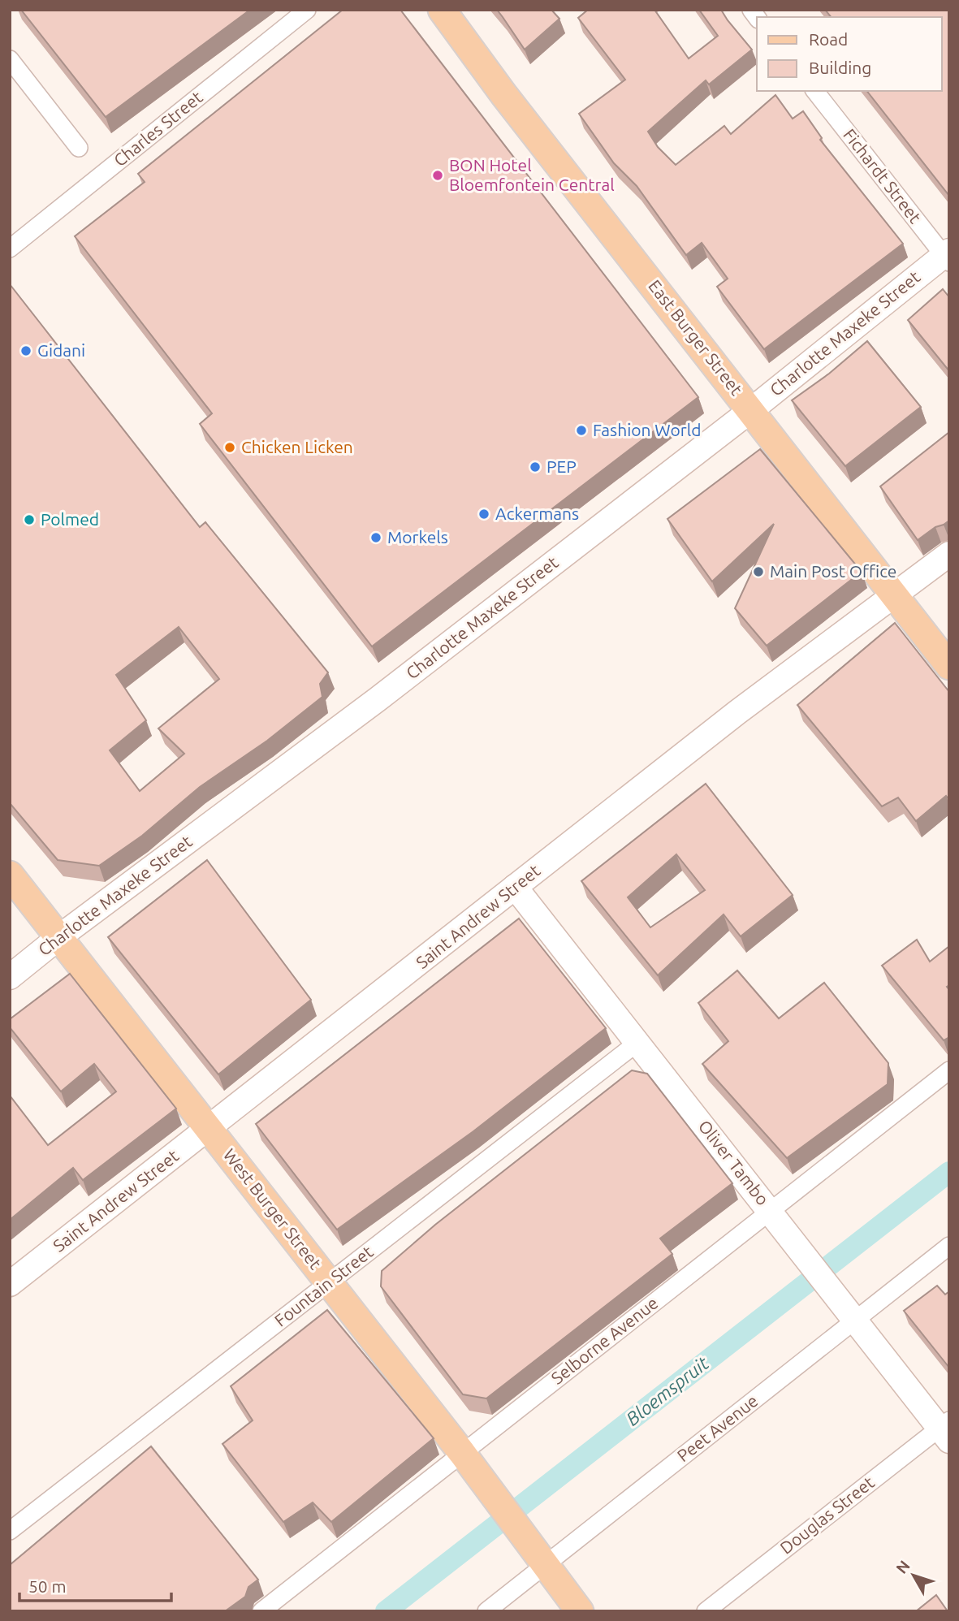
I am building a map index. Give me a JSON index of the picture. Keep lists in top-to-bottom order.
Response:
{
  "streets": {
    "main road": ["East Burger Street", "West Burger Street"],
    "street": [
      "Charles Street",
      "Fichardt Street",
      "Charlotte Maxeke Street",
      "Saint Andrew Street",
      "Oliver Tambo",
      "Fountain Street",
      "Selborne Avenue",
      "Peet Avenue",
      "Douglas Street"
    ]
  },
  "crossings": [
    ["Fichardt Street", "Charlotte Maxeke Street"],
    ["Charlotte Maxeke Street", "East Burger Street"],
    ["Charlotte Maxeke Street", "West Burger Street"],
    ["East Burger Street", "Saint Andrew Street"],
    ["Saint Andrew Street", "Oliver Tambo"],
    ["Saint Andrew Street", "West Burger Street"],
    ["Oliver Tambo", "Fountain Street"],
    ["Oliver Tambo", "Selborne Avenue"],
    ["Oliver Tambo", "Peet Avenue"],
    ["Oliver Tambo", "Douglas Street"],
    ["West Burger Street", "Fountain Street"],
    ["West Burger Street", "Selborne Avenue"],
    ["West Burger Street", "Peet Avenue"]
  ],
  "water": ["Bloemspruit"],
  "places": [
    "BON Hotel Bloemfontein Central",
    "Gidani",
    "Fashion World",
    "Chicken Licken",
    "PEP",
    "Ackermans",
    "Polmed",
    "Morkels",
    "Main Post Office"
  ],
  "legend": ["Road", "Building"],
  "scale_bar": "50 m",
  "north": "top left"
}
